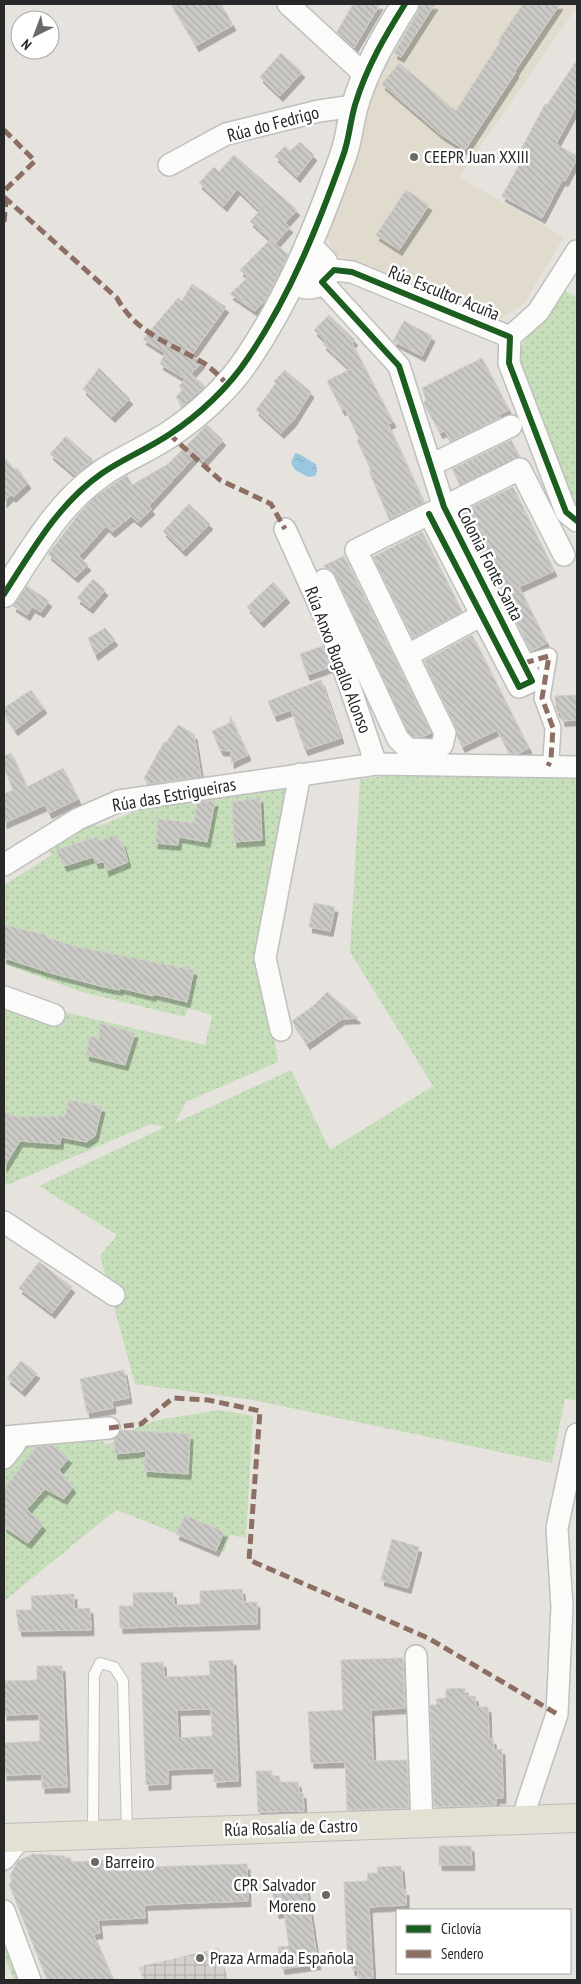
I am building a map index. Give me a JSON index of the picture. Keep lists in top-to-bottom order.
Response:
{
  "streets": {
    "main road": ["Rúa Rosalía de Castro"],
    "street": [
      "Rúa do Fedrigo",
      "Rúa Escultor Acuña",
      "Colonia Fonte Santa",
      "Rúa Anxo Bugallo Alonso",
      "Rúa das Estrigueiras"
    ]
  },
  "crossings": [
    ["Rúa Escultor Acuña", "Colonia Fonte Santa"],
    ["Rúa Anxo Bugallo Alonso", "Rúa das Estrigueiras"]
  ],
  "places": [
    "CEEPR Juan XXIII",
    "Barreiro",
    "CPR Salvador Moreno",
    "Praza Armada Española"
  ],
  "legend": ["Ciclovía", "Sendero"],
  "north": "bottom left"
}
